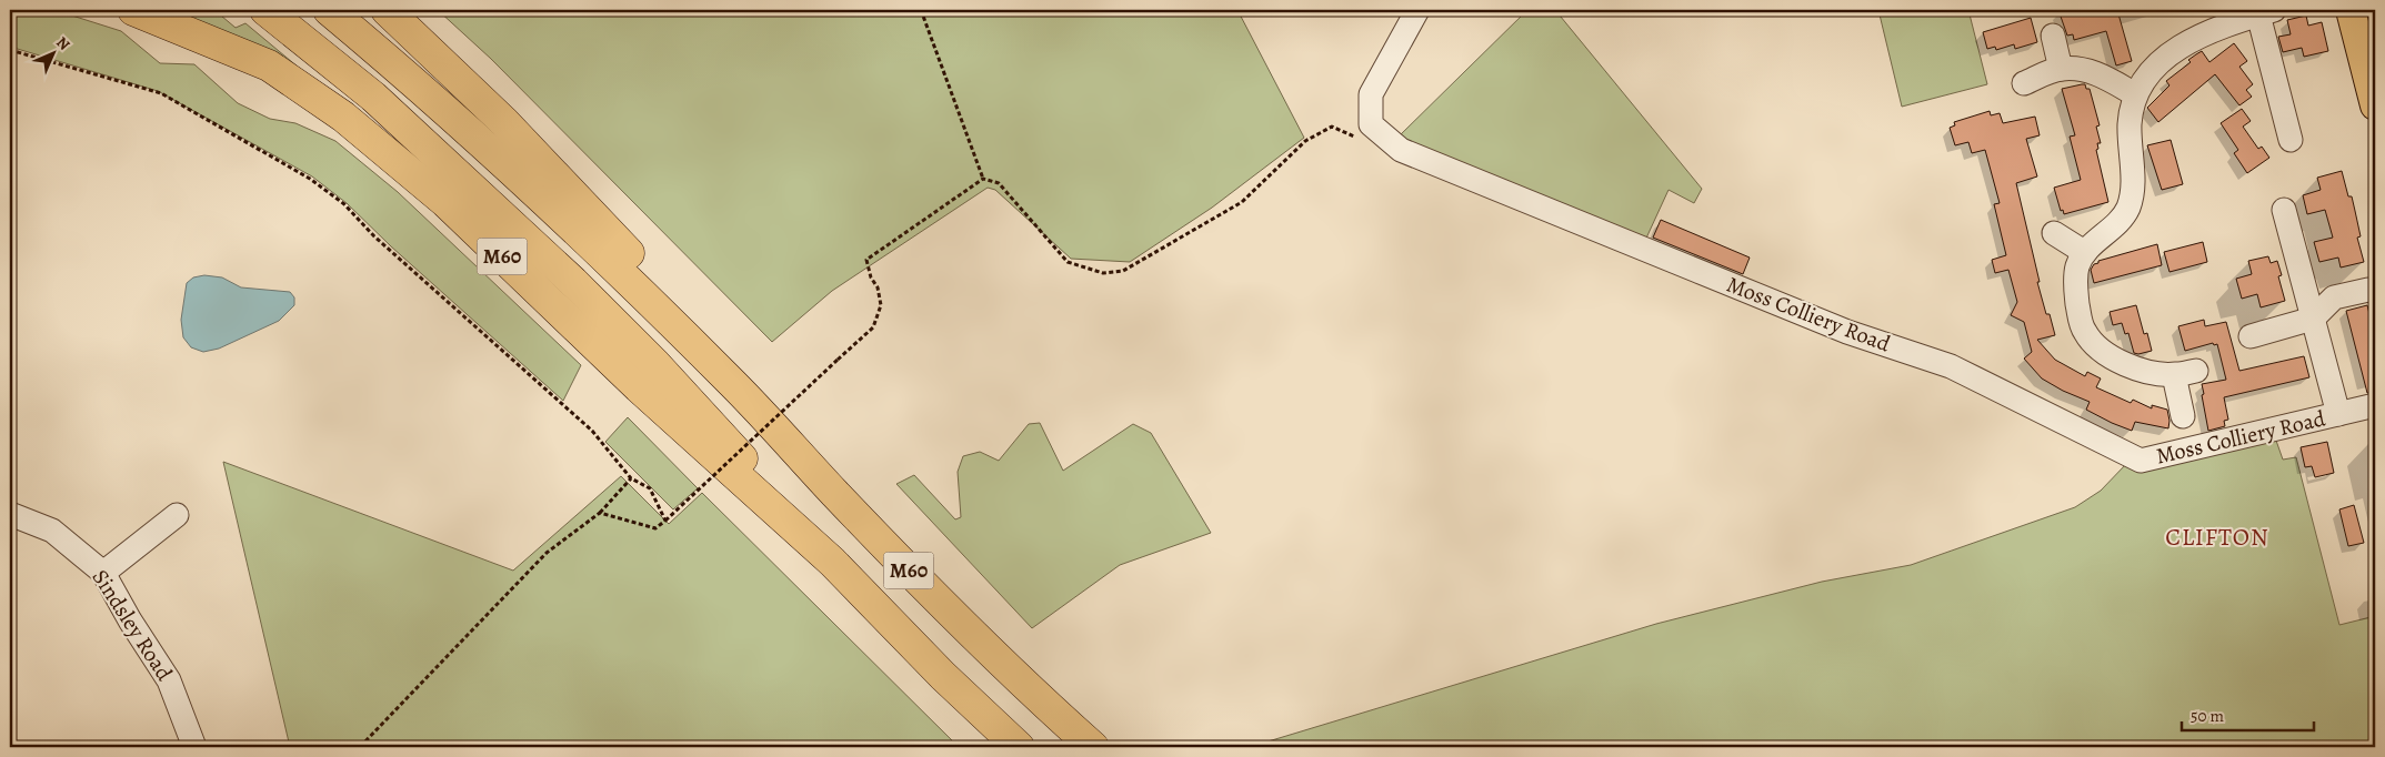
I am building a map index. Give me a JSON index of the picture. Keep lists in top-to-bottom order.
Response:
{
  "streets": {
    "highway": ["M60"],
    "street": ["Moss Colliery Road", "Sindsley Road"]
  },
  "districts": ["CLIFTON"],
  "scale_bar": "50 m",
  "north": "top right"
}
